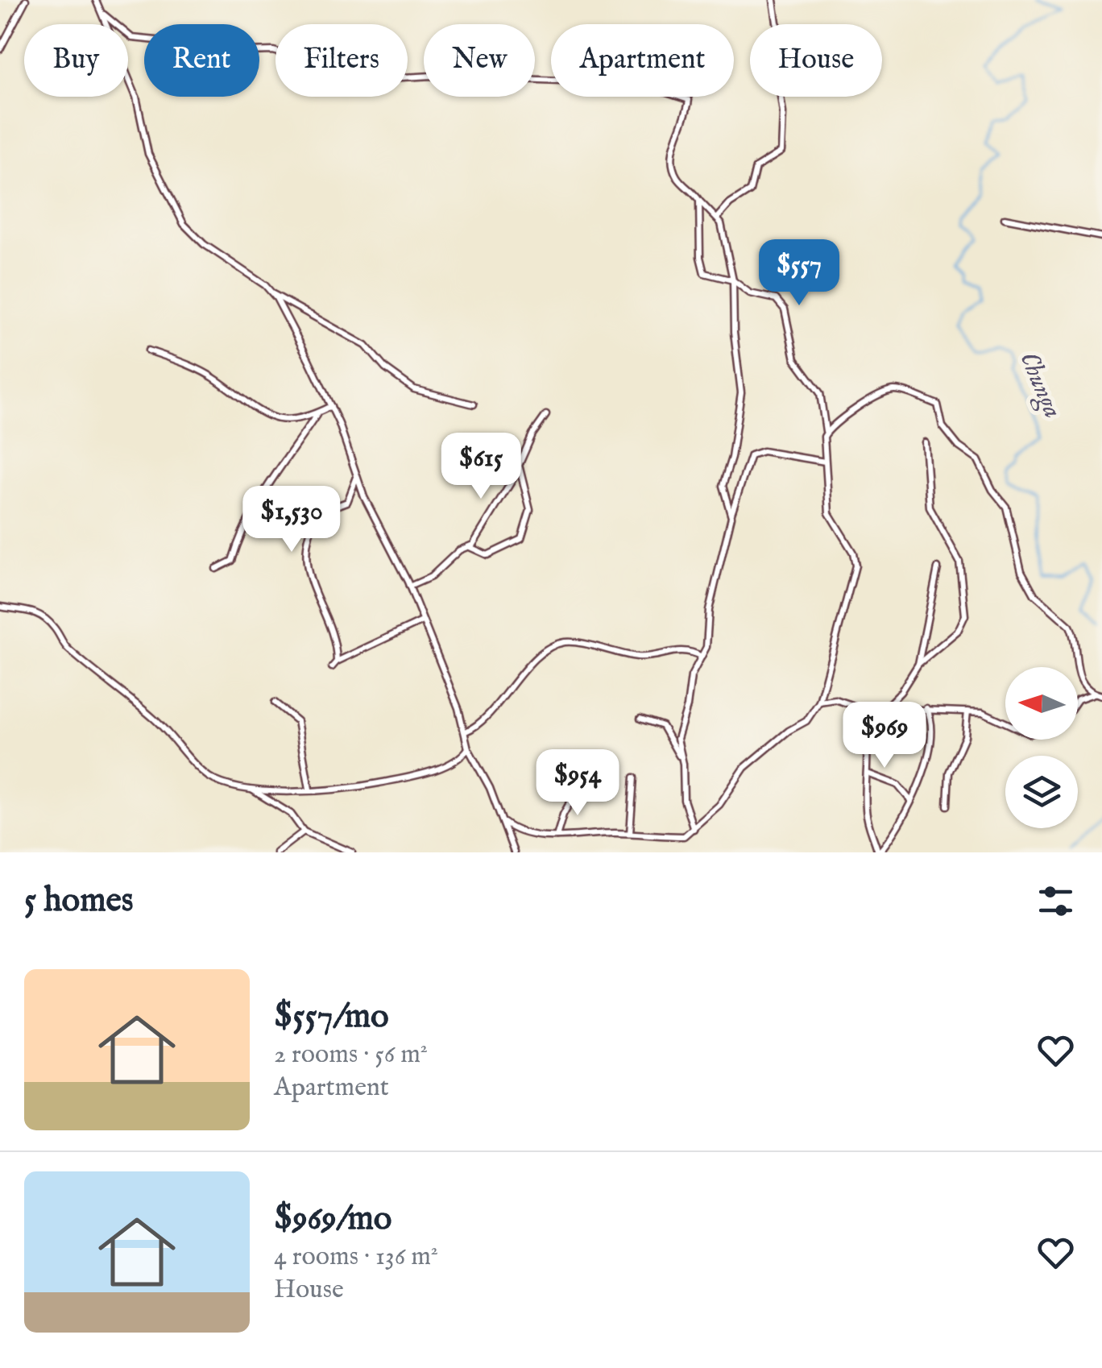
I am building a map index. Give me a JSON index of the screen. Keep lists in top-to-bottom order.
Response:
{
  "water": ["Chunga"],
  "north": "left",
  "page": {
    "chip": [
      "Buy",
      "Rent",
      "Filters",
      "New",
      "Apartment",
      "House"
    ],
    "price": [
      "$557",
      "$615",
      "$1,530",
      "$969",
      "$954"
    ],
    "heading": "5 homes",
    "list": [
      {
        "name": "$557/mo",
        "note": "2 rooms · 56 m² · Apartment"
      },
      {
        "name": "$969/mo",
        "note": "4 rooms · 136 m² · House"
      }
    ]
  }
}
